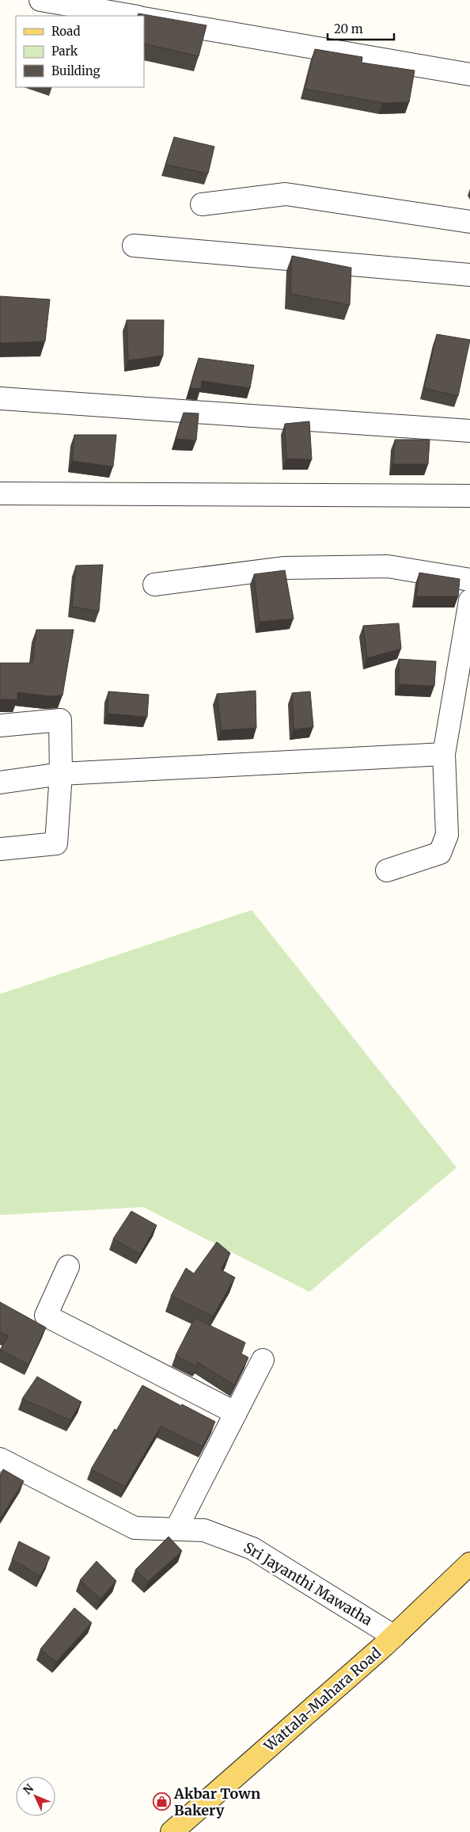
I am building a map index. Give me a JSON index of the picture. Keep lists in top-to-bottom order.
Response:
{
  "streets": {
    "main road": ["Wattala-Mahara Road"],
    "street": ["Sri Jayanthi Mawatha"]
  },
  "crossings": [
    ["Sri Jayanthi Mawatha", "Wattala-Mahara Road"]
  ],
  "places": {
    "shop": ["Akbar Town Bakery"]
  },
  "legend": ["Road", "Park", "Building"],
  "scale_bar": "20 m",
  "north": "top left"
}
